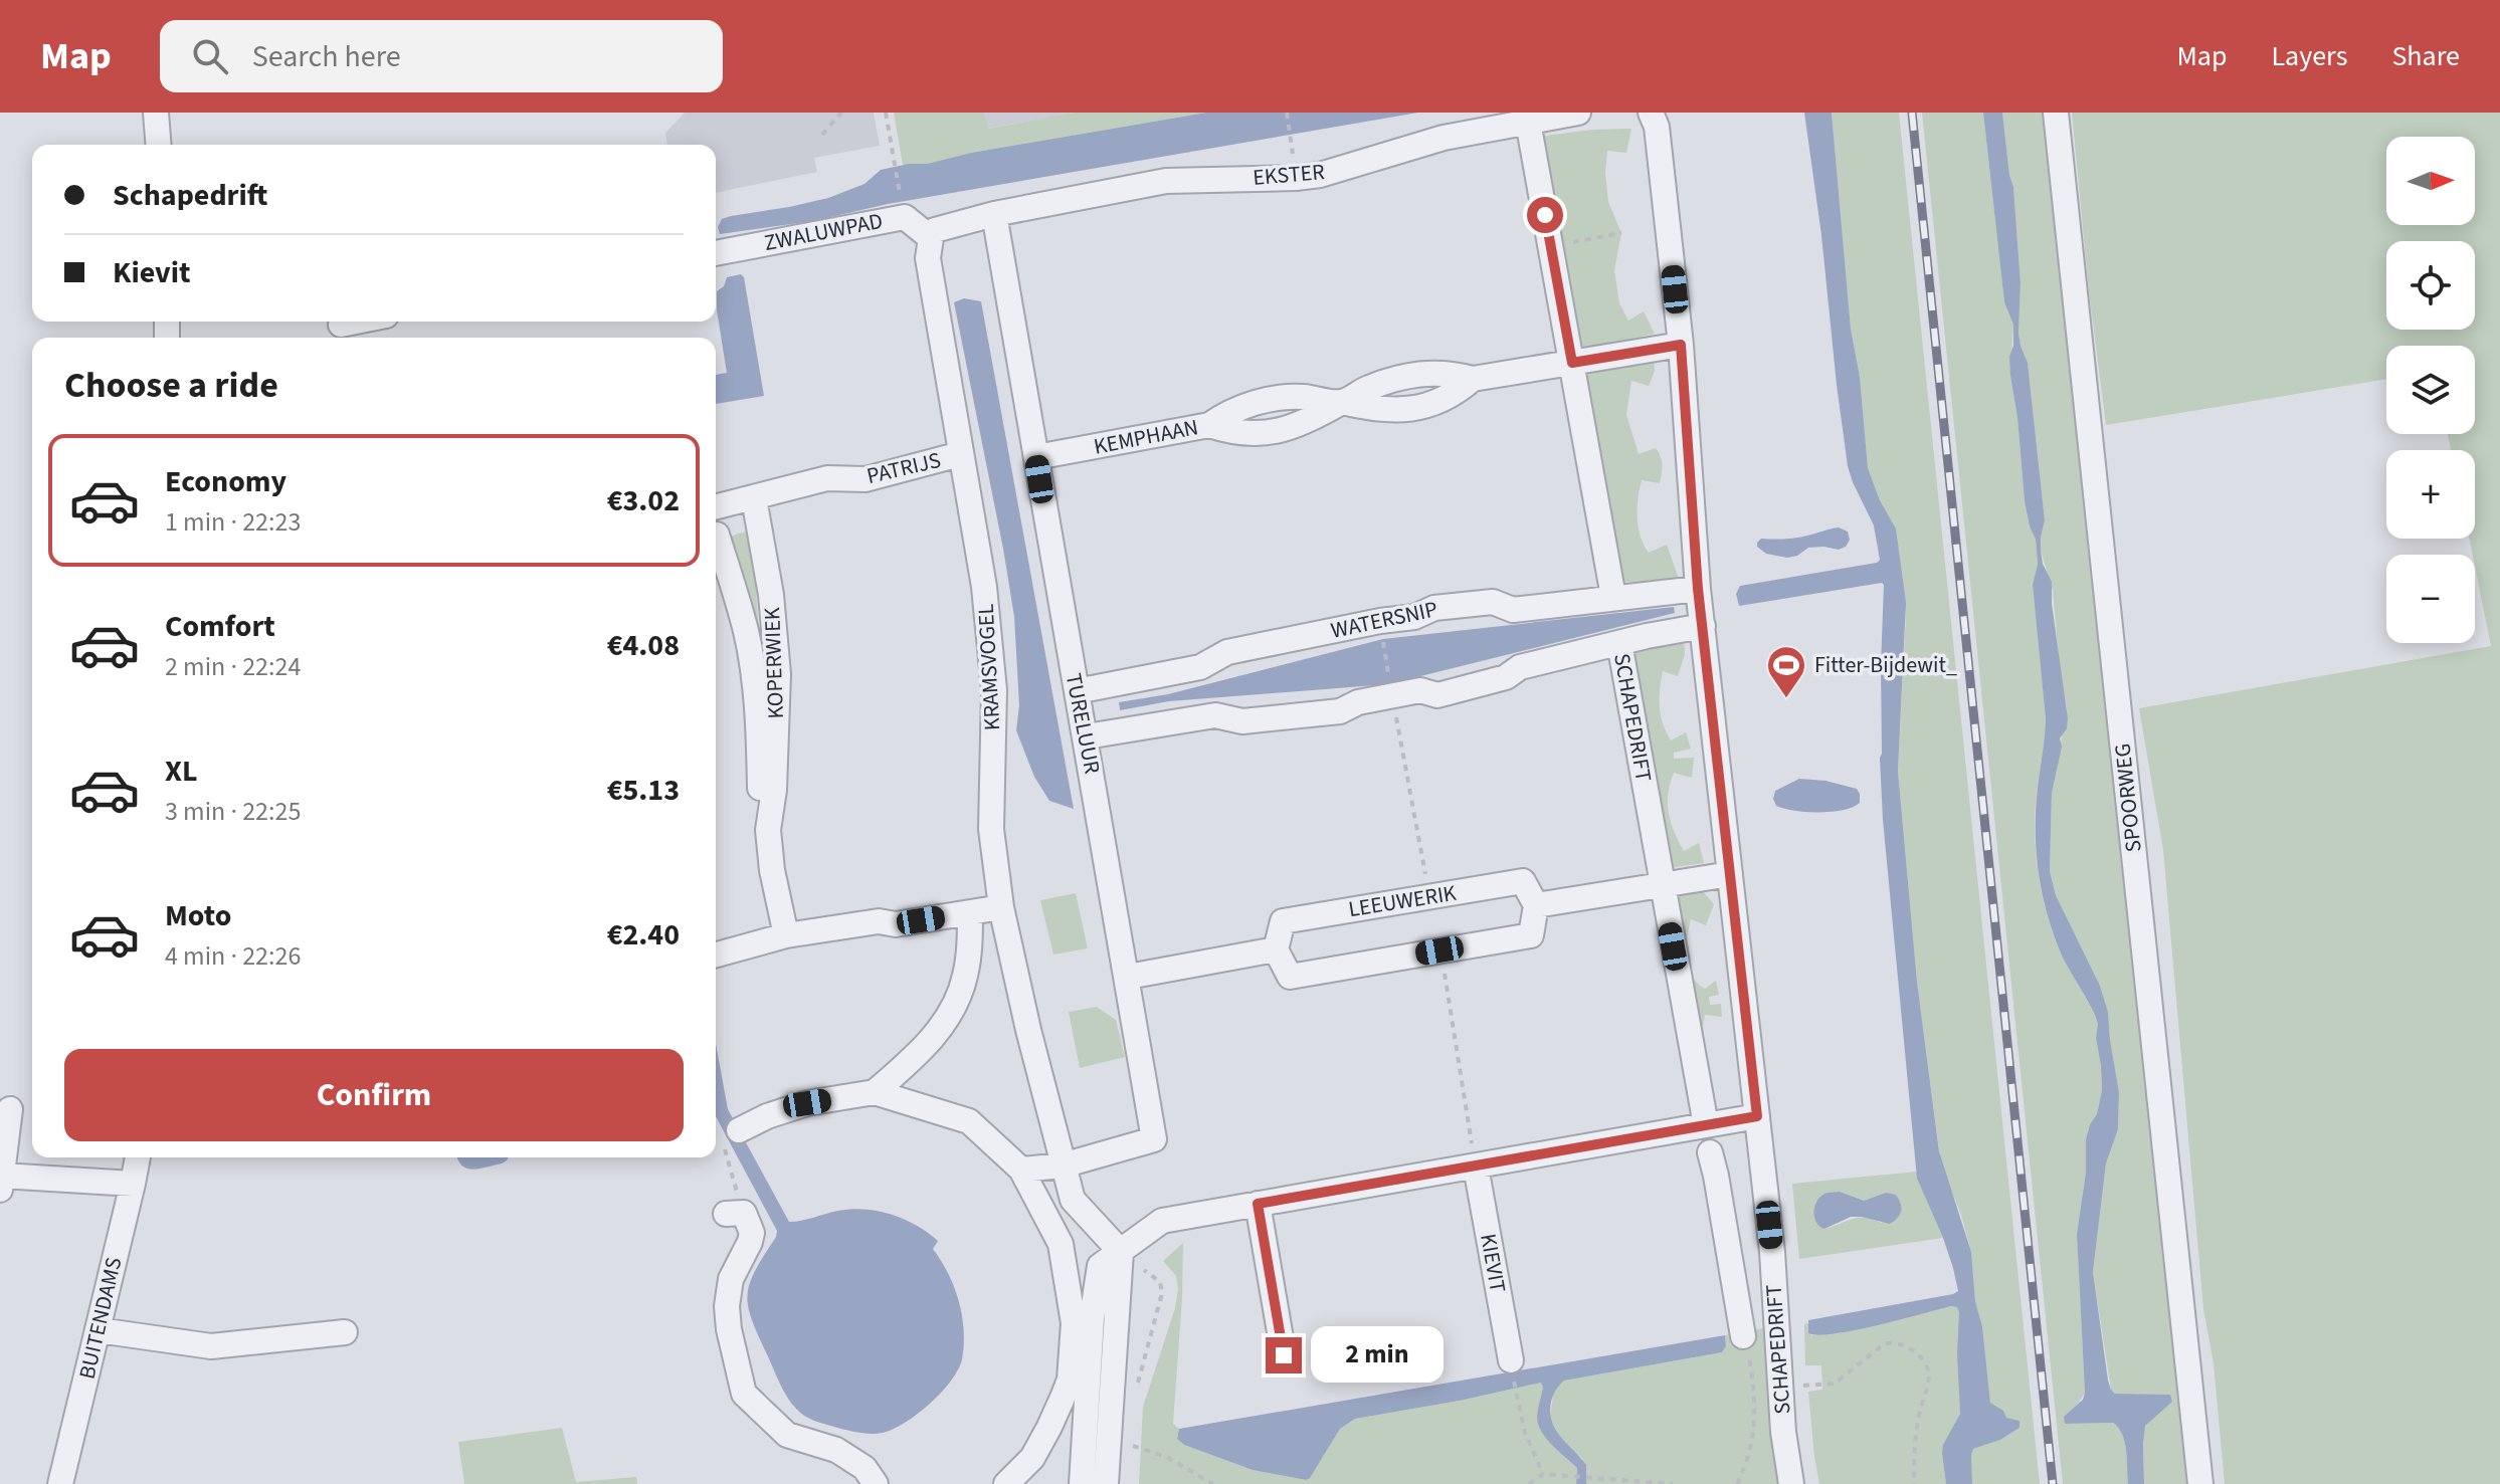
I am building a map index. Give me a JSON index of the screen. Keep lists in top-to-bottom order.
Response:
{
  "streets": {
    "street": [
      "EKSTER",
      "ZWALUWPAD",
      "KEMPHAAN",
      "PATRIJS",
      "WATERSNIP",
      "KOPERWIEK",
      "KRAMSVOGEL",
      "SCHAPEDRIFT",
      "TURELUUR",
      "SPOORWEG",
      "LEEUWERIK",
      "KIEVIT",
      "BUITENDAMS"
    ]
  },
  "crossings": [
    ["EKSTER", "TURELUUR"],
    ["ZWALUWPAD", "KRAMSVOGEL"],
    ["KEMPHAAN", "SCHAPEDRIFT"],
    ["KEMPHAAN", "TURELUUR"],
    ["PATRIJS", "KOPERWIEK"],
    ["PATRIJS", "KRAMSVOGEL"],
    ["WATERSNIP", "SCHAPEDRIFT"],
    ["WATERSNIP", "TURELUUR"],
    ["KRAMSVOGEL", "TURELUUR"]
  ],
  "places": {
    "sports": ["Fitter-Bijdewit_"]
  },
  "north": "right",
  "page": {
    "header": "Map",
    "search": "Search here",
    "nav": ["Map", "Layers", "Share"],
    "map_buttons": ["+", "−"],
    "banner": ["Schapedrift", "Kievit"],
    "heading": "Choose a ride",
    "list": [
      {
        "name": "Economy",
        "note": "1 min · 22:23",
        "value": "€3.02"
      },
      {
        "name": "Comfort",
        "note": "2 min · 22:24",
        "value": "€4.08"
      },
      {
        "name": "XL",
        "note": "3 min · 22:25",
        "value": "€5.13"
      },
      {
        "name": "Moto",
        "note": "4 min · 22:26",
        "value": "€2.40"
      }
    ],
    "buttons": "Confirm",
    "bubble": "2 min"
  }
}
